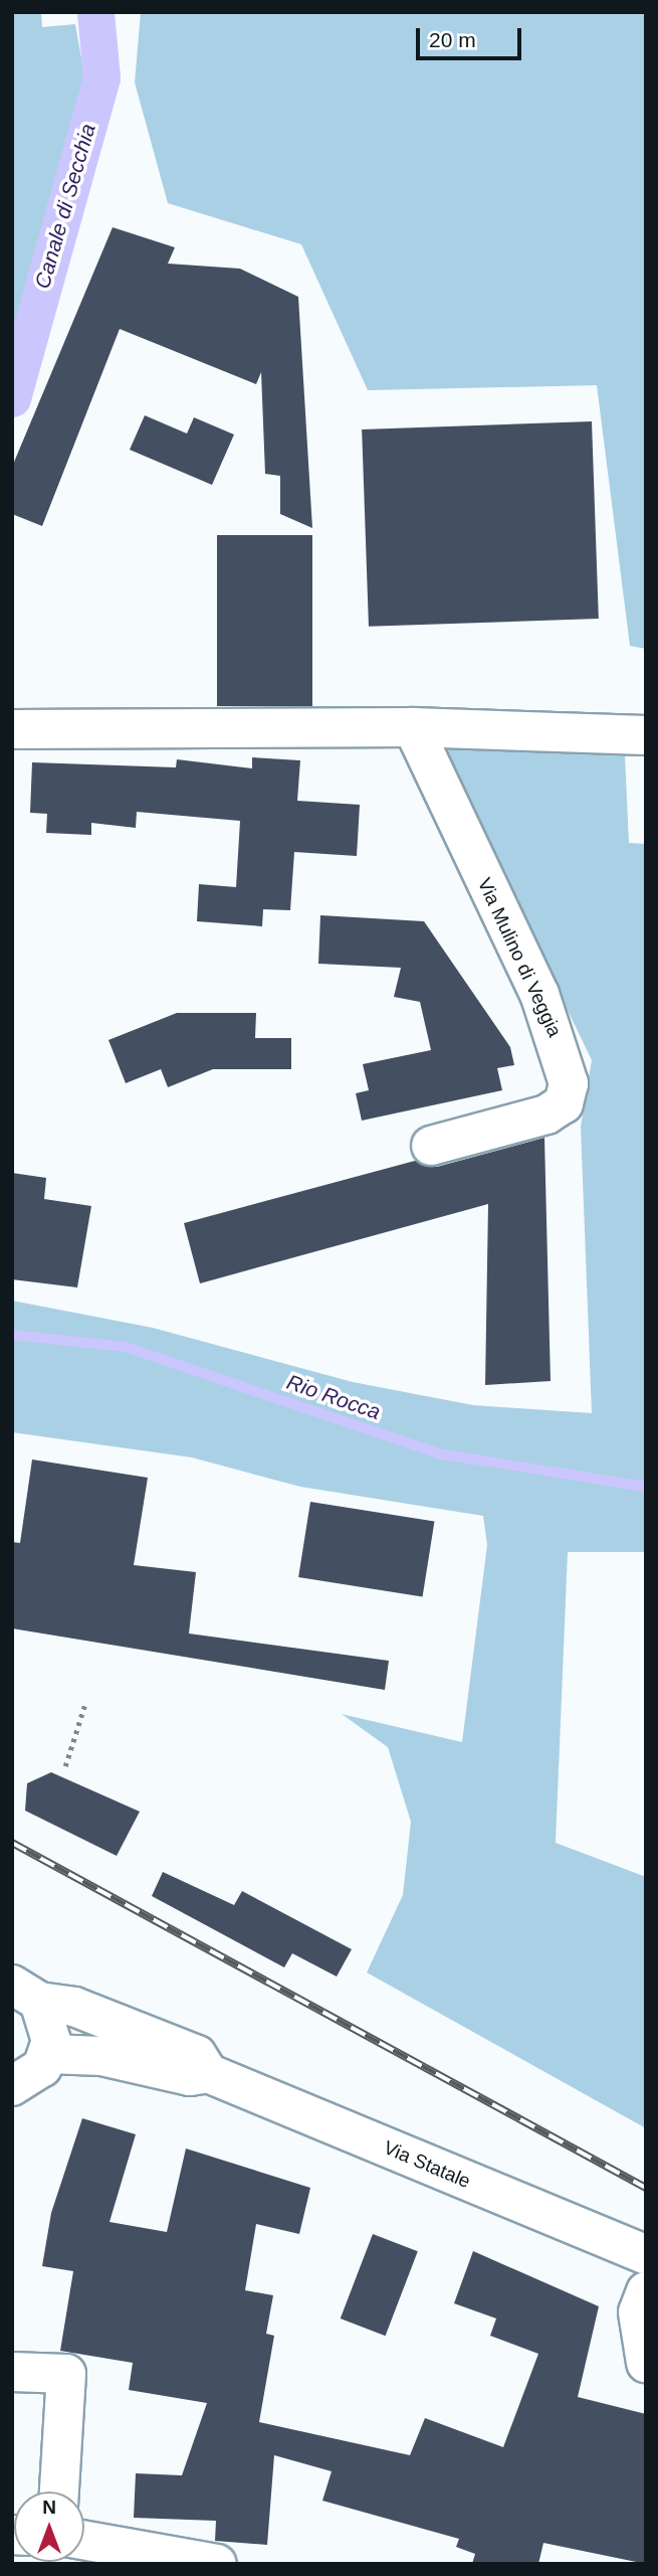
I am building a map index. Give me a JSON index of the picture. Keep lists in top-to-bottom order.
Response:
{
  "streets": {
    "street": ["Via Mulino di Veggia", "Via Statale"]
  },
  "water": ["Canale di Secchia", "Rio Rocca"],
  "scale_bar": "20 m",
  "north": "top"
}
